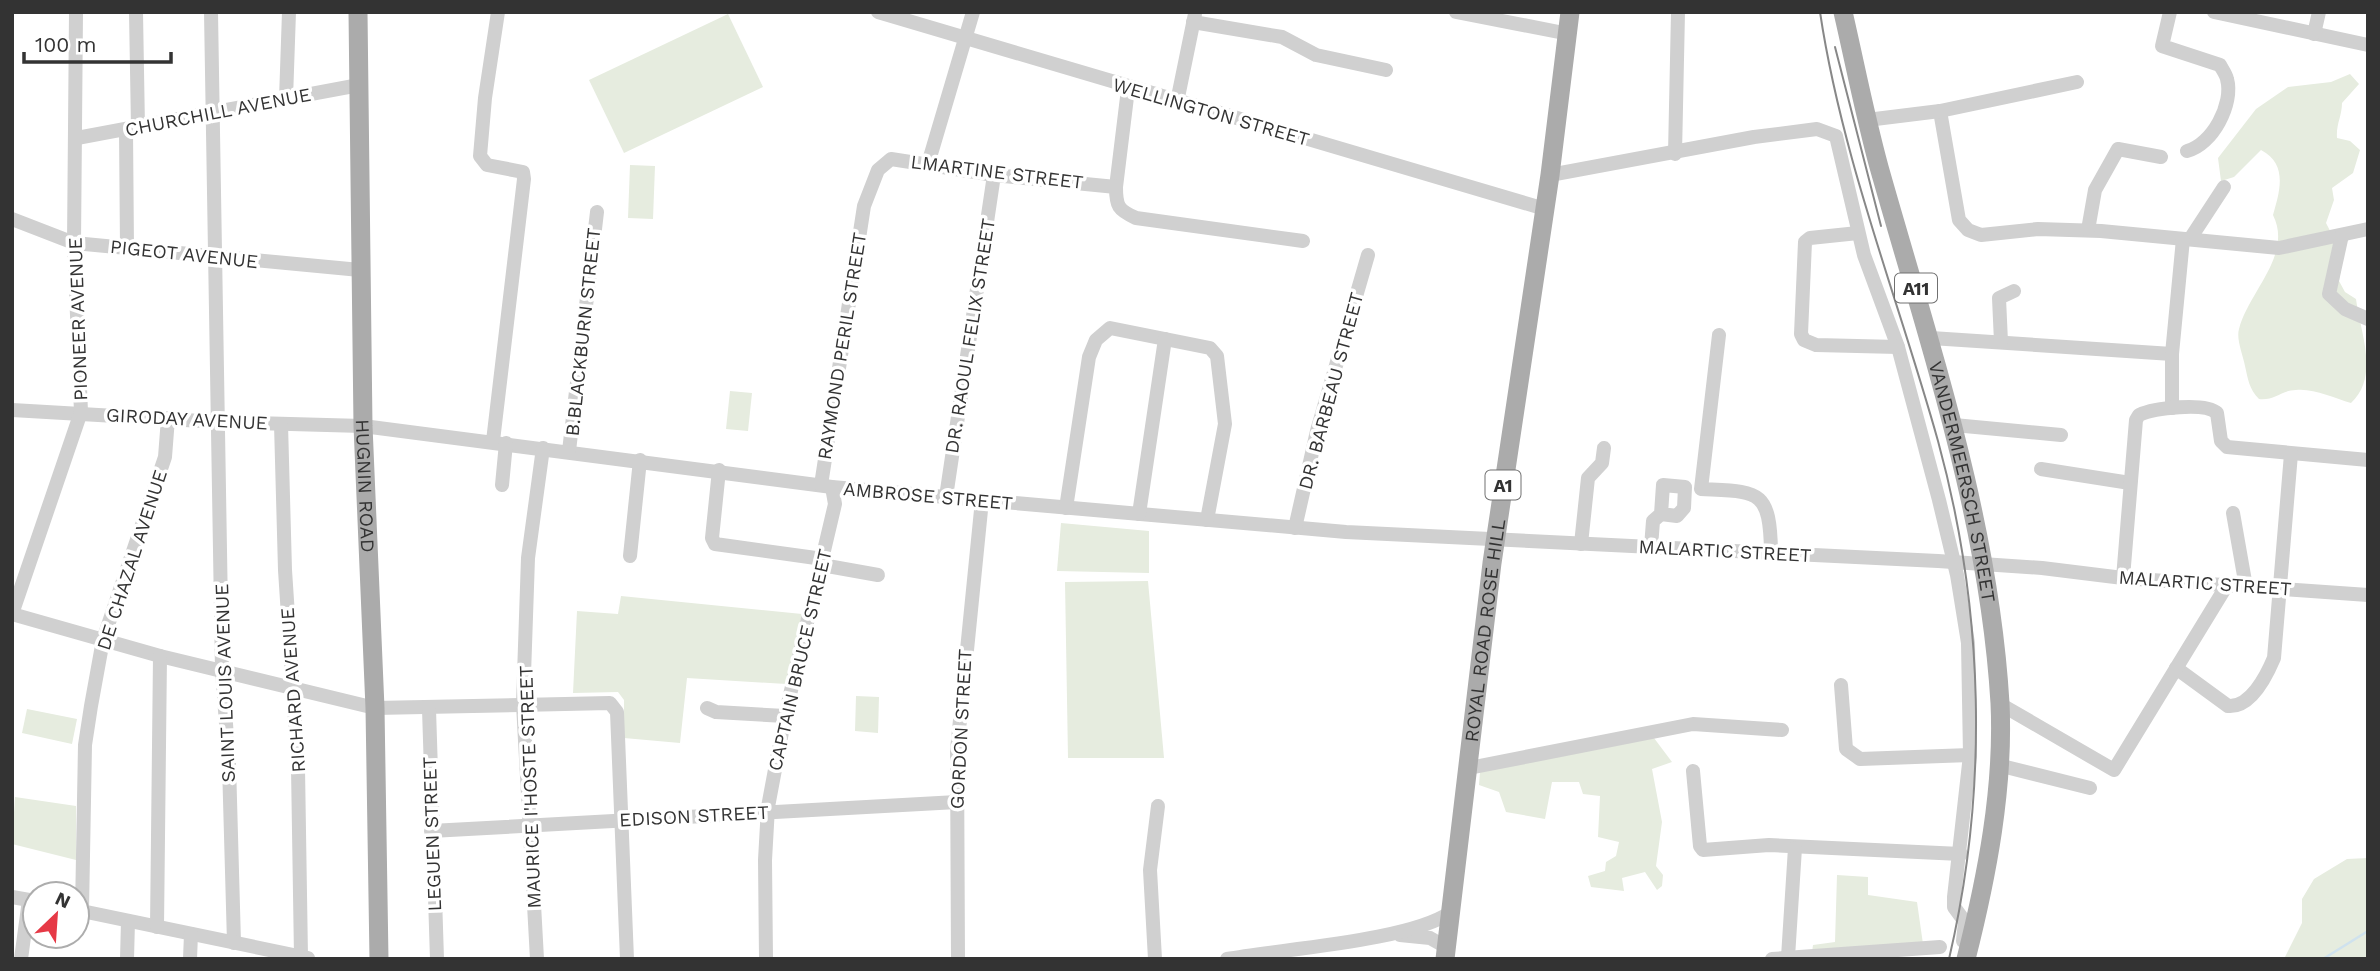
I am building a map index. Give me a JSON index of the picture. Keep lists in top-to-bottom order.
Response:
{
  "streets": {
    "main road": [
      "A11",
      "VANDERMEERSCH STREET",
      "A1",
      "HUGNIN ROAD",
      "ROYAL ROAD ROSE HILL"
    ],
    "street": [
      "CHURCHILL AVENUE",
      "WELLINGTON STREET",
      "LMARTINE STREET",
      "PIGEOT AVENUE",
      "PIONEER AVENUE",
      "B.BLACKBURN STREET",
      "DR. RAOUL FELIX STREET",
      "RAYMOND PERIL STREET",
      "DR. BARBEAU STREET",
      "GIRODAY AVENUE",
      "AMBROSE STREET",
      "MALARTIC STREET",
      "DE CHAZAL AVENUE",
      "CAPTAIN BRUCE STREET",
      "SAINT LOUIS AVENUE",
      "RICHARD AVENUE",
      "GORDON STREET",
      "MAURICE I'HOSTE STREET",
      "EDISON STREET",
      "LEGUEN STREET"
    ]
  },
  "crossings": [
    ["CHURCHILL AVENUE", "PIONEER AVENUE"],
    ["CHURCHILL AVENUE", "HUGNIN ROAD"],
    ["CHURCHILL AVENUE", "SAINT LOUIS AVENUE"],
    ["WELLINGTON STREET", "ROYAL ROAD ROSE HILL"],
    ["LMARTINE STREET", "DR. RAOUL FELIX STREET"],
    ["LMARTINE STREET", "RAYMOND PERIL STREET"],
    ["PIGEOT AVENUE", "PIONEER AVENUE"],
    ["PIGEOT AVENUE", "HUGNIN ROAD"],
    ["PIGEOT AVENUE", "SAINT LOUIS AVENUE"],
    ["PIONEER AVENUE", "GIRODAY AVENUE"],
    ["B.BLACKBURN STREET", "AMBROSE STREET"],
    ["DR. RAOUL FELIX STREET", "AMBROSE STREET"],
    ["RAYMOND PERIL STREET", "AMBROSE STREET"],
    ["RAYMOND PERIL STREET", "CAPTAIN BRUCE STREET"],
    ["DR. BARBEAU STREET", "AMBROSE STREET"],
    ["GIRODAY AVENUE", "HUGNIN ROAD"],
    ["GIRODAY AVENUE", "AMBROSE STREET"],
    ["GIRODAY AVENUE", "DE CHAZAL AVENUE"],
    ["GIRODAY AVENUE", "SAINT LOUIS AVENUE"],
    ["GIRODAY AVENUE", "RICHARD AVENUE"],
    ["VANDERMEERSCH STREET", "MALARTIC STREET"],
    ["HUGNIN ROAD", "AMBROSE STREET"],
    ["AMBROSE STREET", "MALARTIC STREET"],
    ["AMBROSE STREET", "ROYAL ROAD ROSE HILL"],
    ["AMBROSE STREET", "CAPTAIN BRUCE STREET"],
    ["AMBROSE STREET", "GORDON STREET"],
    ["AMBROSE STREET", "MAURICE I'HOSTE STREET"],
    ["MALARTIC STREET", "ROYAL ROAD ROSE HILL"],
    ["CAPTAIN BRUCE STREET", "EDISON STREET"],
    ["GORDON STREET", "EDISON STREET"],
    ["MAURICE I'HOSTE STREET", "EDISON STREET"],
    ["EDISON STREET", "LEGUEN STREET"]
  ],
  "scale_bar": "100 m",
  "north": "top right"
}
